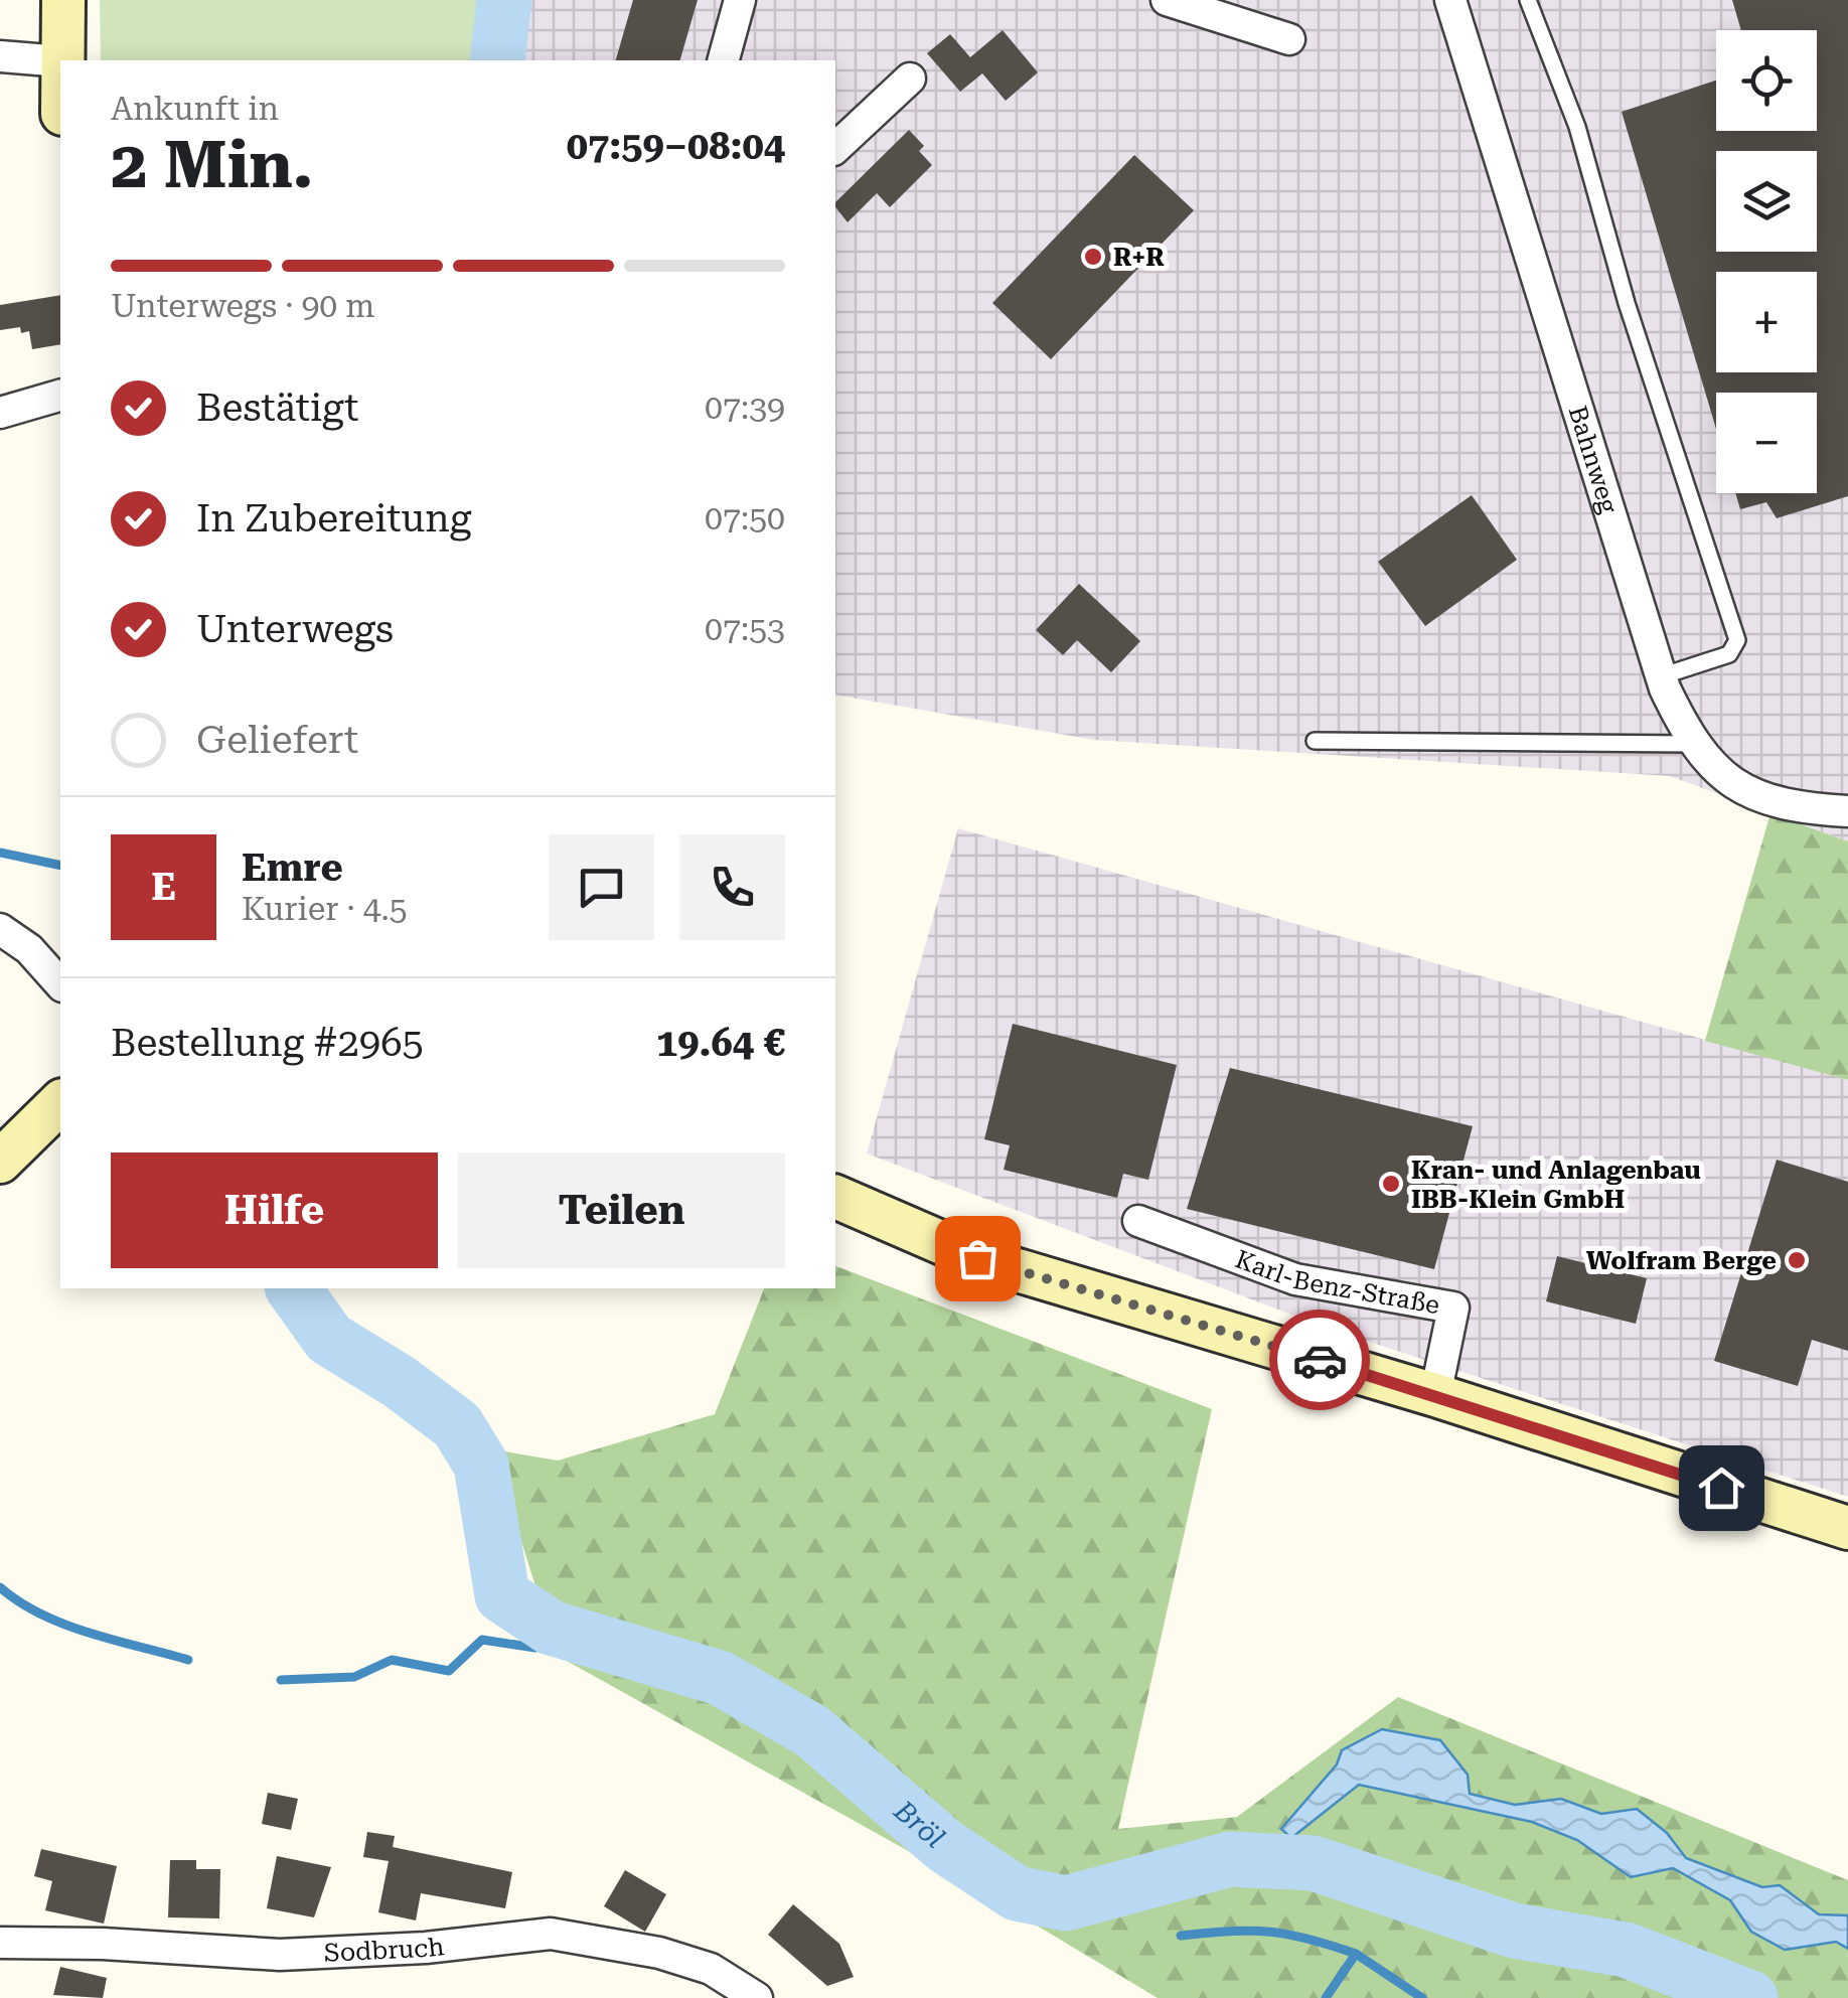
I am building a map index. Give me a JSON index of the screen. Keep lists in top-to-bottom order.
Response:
{
  "streets": {
    "street": ["Bahnweg", "Karl-Benz-Straße", "Sodbruch"]
  },
  "water": ["Bröl"],
  "places": ["R+R", "Kran- und Anlagenbau IBB-Klein GmbH", "Wolfram Berge"],
  "page": {
    "map_buttons": ["+", "−"],
    "heading": ["2 Min.", "Ankunft in", "07:59–08:04"],
    "panel": [
      "Emre",
      "Kurier · 4.5",
      "Bestellung #2965",
      "19.64 €"
    ],
    "bar": "Unterwegs · 90 m",
    "list": [
      ["Bestätigt", "07:39"],
      ["In Zubereitung", "07:50"],
      ["Unterwegs", "07:53"],
      "Geliefert"
    ],
    "round": "E",
    "buttons": ["Hilfe", "Teilen"]
  }
}
